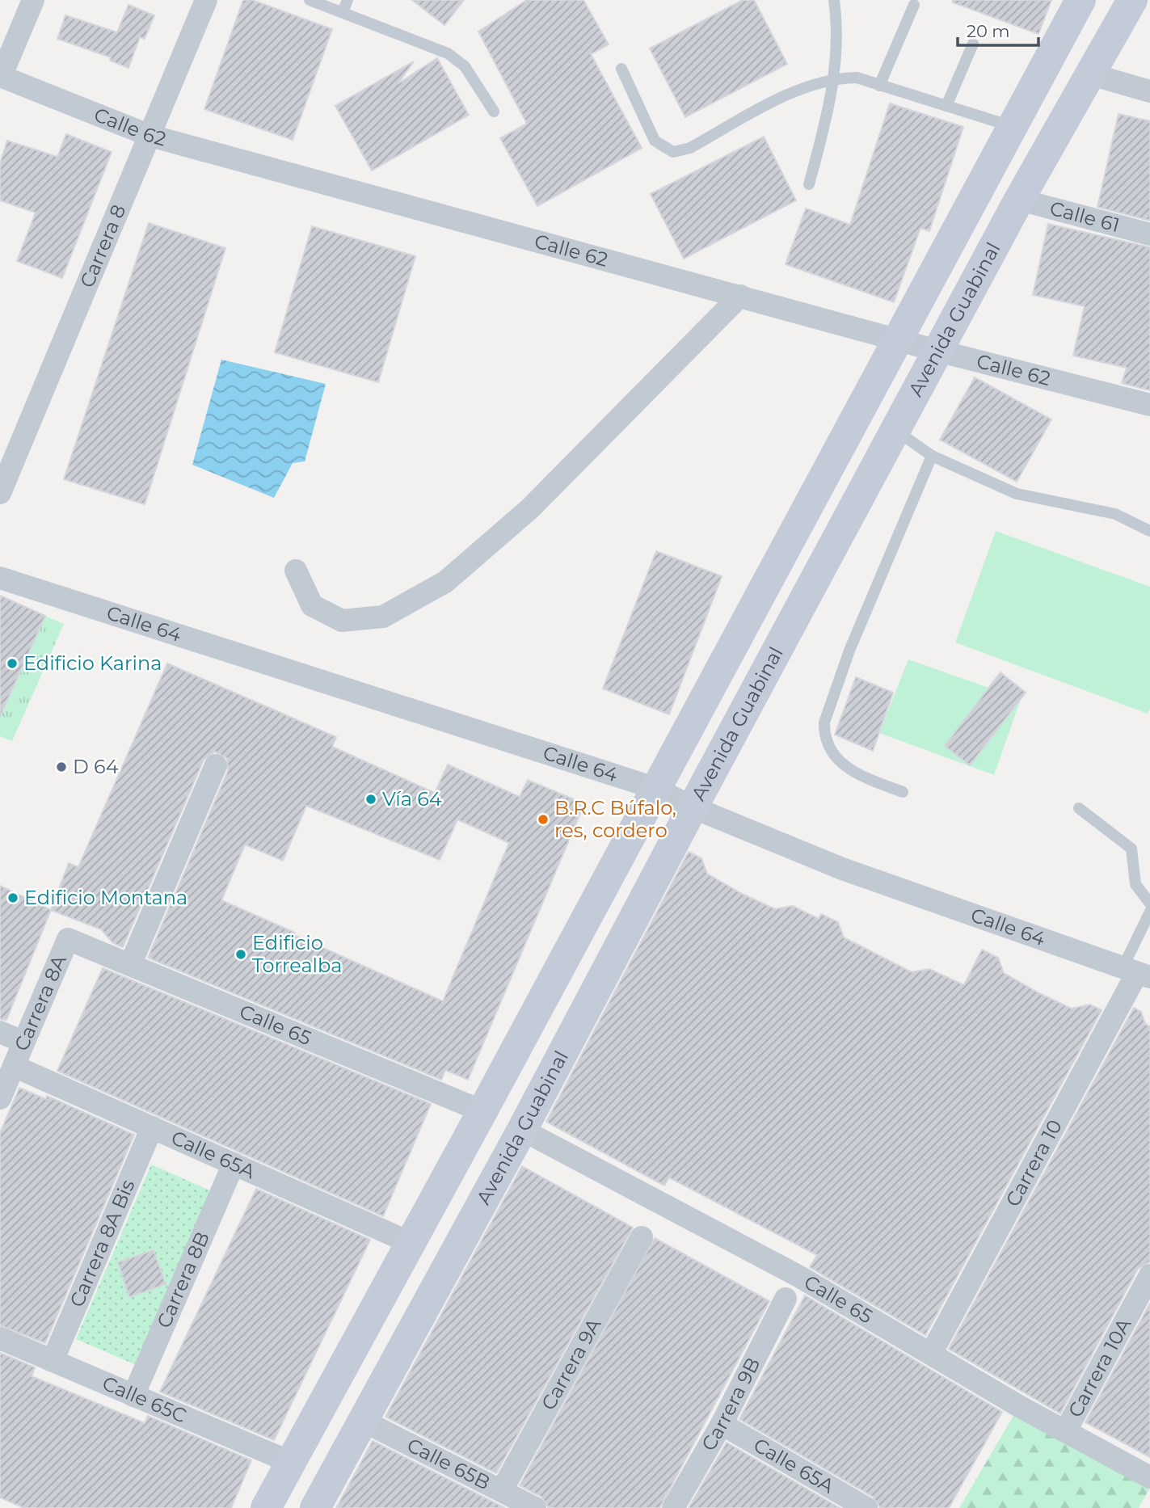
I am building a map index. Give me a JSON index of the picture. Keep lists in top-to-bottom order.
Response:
{
  "streets": {
    "main road": ["Avenida Guabinal"],
    "street": [
      "Calle 62",
      "Calle 61",
      "Carrera 8",
      "Calle 64",
      "Carrera 8A",
      "Calle 65",
      "Calle 65A",
      "Carrera 10",
      "Carrera 8A Bis",
      "Carrera 8B",
      "Carrera 9A",
      "Carrera 10A",
      "Calle 65C",
      "Carrera 9B",
      "Calle 65B"
    ]
  },
  "crossings": [
    ["Calle 62", "Carrera 8"],
    ["Calle 62", "Avenida Guabinal"],
    ["Calle 61", "Avenida Guabinal"],
    ["Avenida Guabinal", "Calle 64"],
    ["Avenida Guabinal", "Calle 65"],
    ["Avenida Guabinal", "Calle 65A"],
    ["Avenida Guabinal", "Calle 65C"],
    ["Avenida Guabinal", "Calle 65B"],
    ["Calle 64", "Carrera 10"],
    ["Carrera 8A", "Calle 65"],
    ["Carrera 8A", "Calle 65A"],
    ["Calle 65", "Carrera 10"],
    ["Calle 65", "Carrera 10A"],
    ["Calle 65A", "Carrera 8A Bis"],
    ["Calle 65A", "Carrera 8B"],
    ["Calle 65A", "Carrera 9B"],
    ["Carrera 8A Bis", "Calle 65C"],
    ["Carrera 8B", "Calle 65C"],
    ["Carrera 9A", "Calle 65B"]
  ],
  "places": [
    "Edificio Karina",
    "D 64",
    "Vía 64",
    "B.R.C Búfalo, res, cordero",
    "Edificio Montana",
    "Edificio Torrealba"
  ],
  "scale_bar": "20 m"
}
